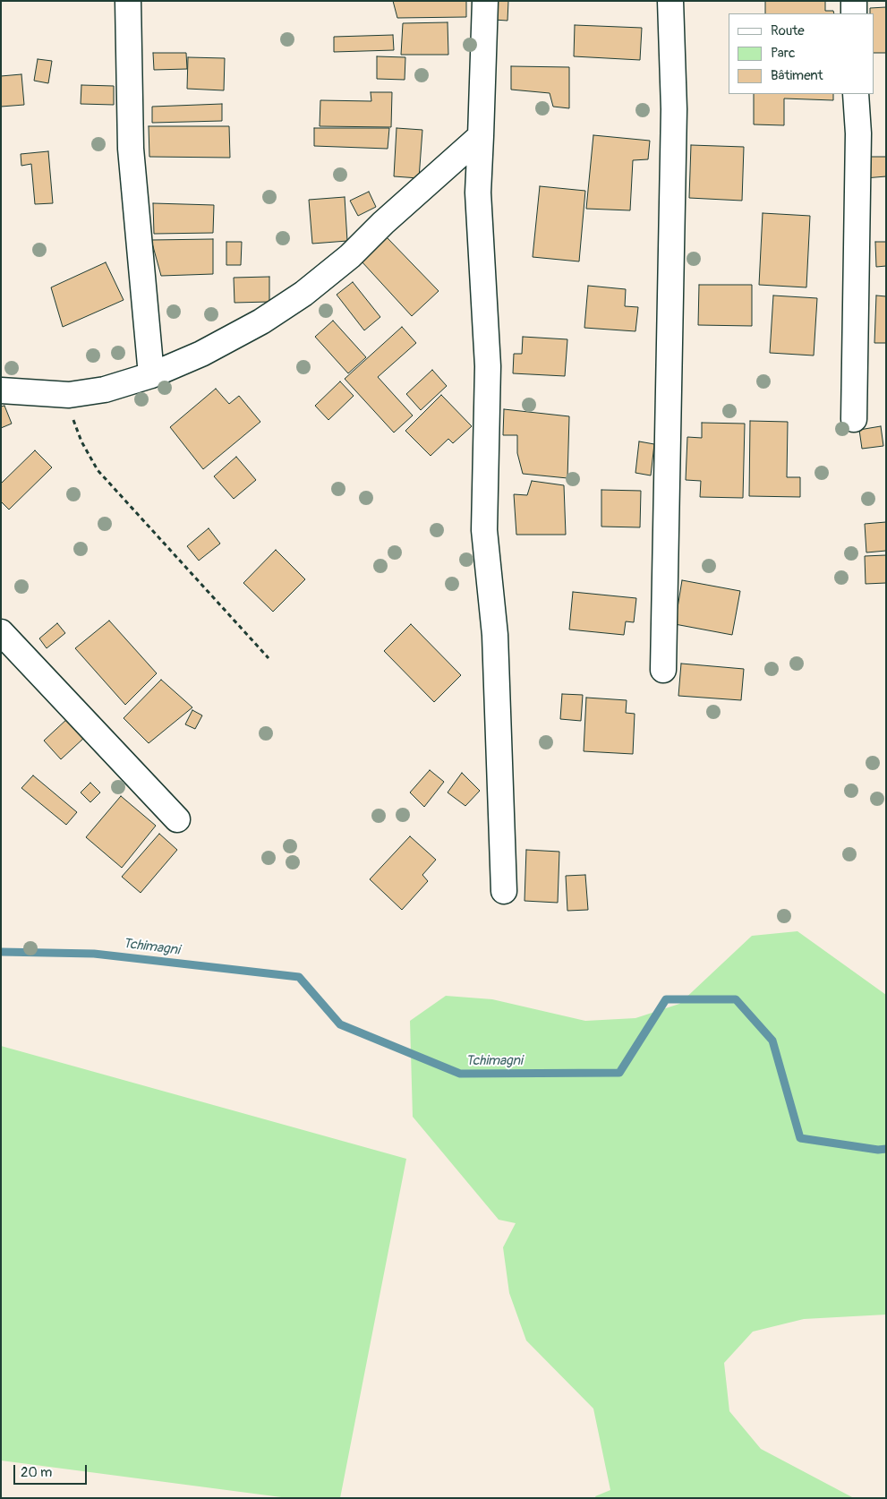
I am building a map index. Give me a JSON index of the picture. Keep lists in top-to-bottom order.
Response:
{
  "water": ["Tchimagni"],
  "legend": ["Route", "Parc", "Bâtiment"],
  "scale_bar": "20 m"
}
